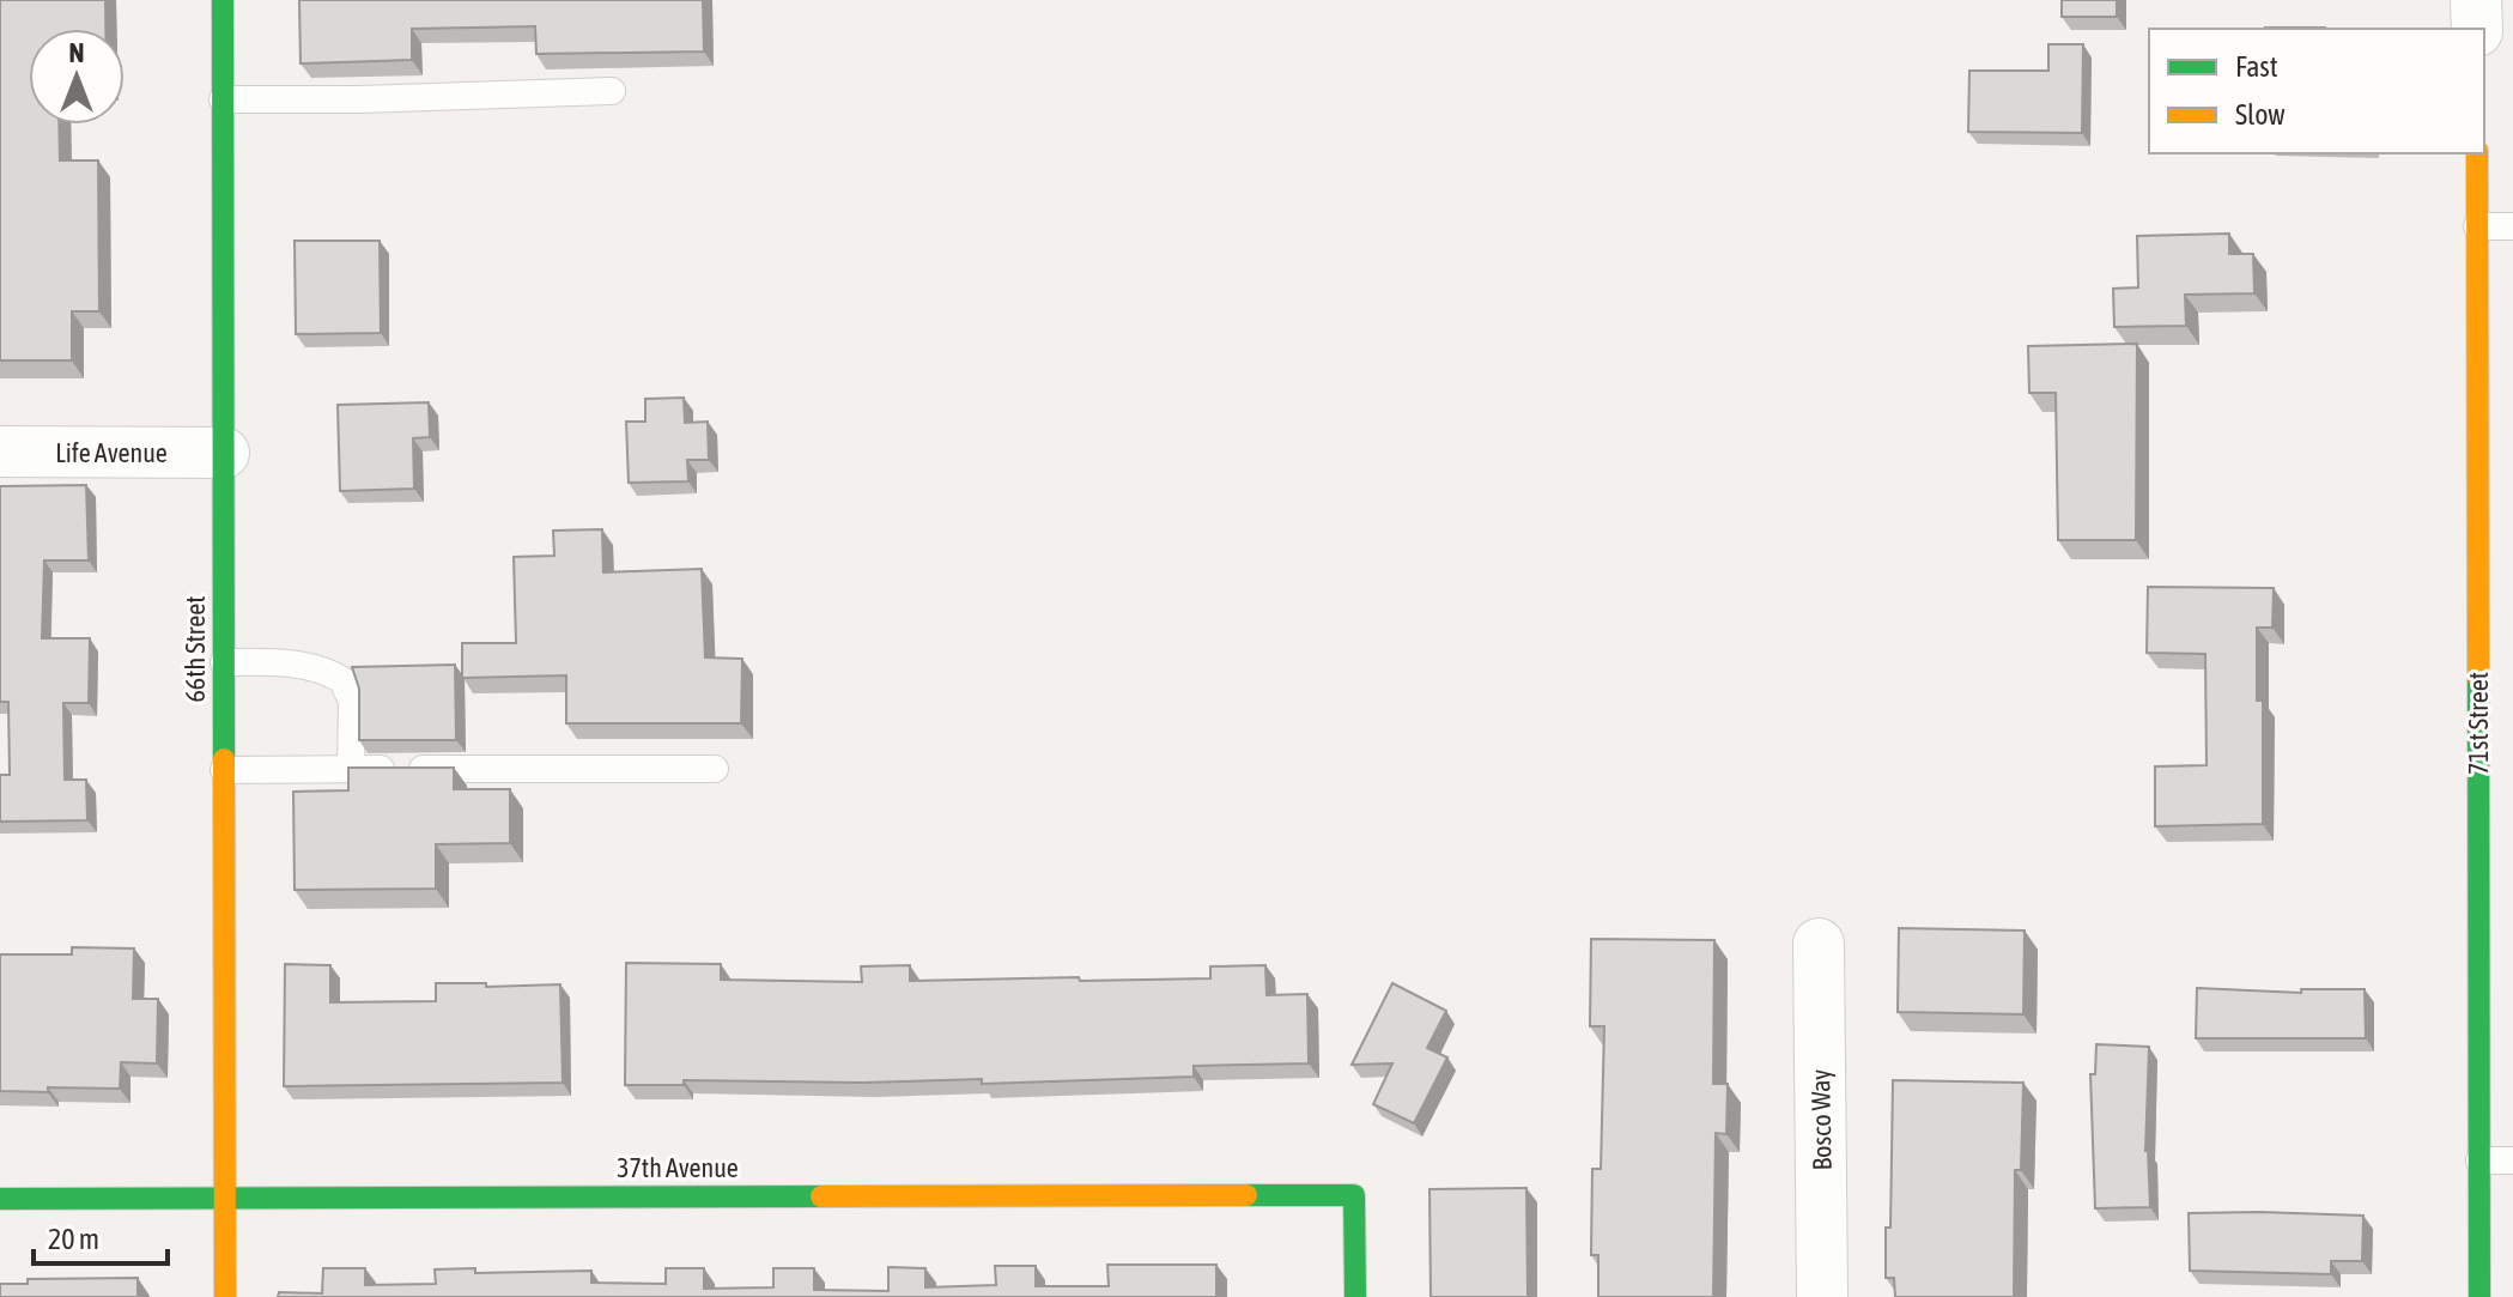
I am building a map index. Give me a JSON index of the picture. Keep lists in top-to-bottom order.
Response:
{
  "streets": {
    "street": [
      "Life Avenue",
      "66th Street",
      "71st Street",
      "Bosco Way",
      "37th Avenue"
    ]
  },
  "crossings": [
    ["Life Avenue", "66th Street"],
    ["66th Street", "37th Avenue"]
  ],
  "legend": ["Fast", "Slow"],
  "scale_bar": "20 m",
  "north": "top"
}
